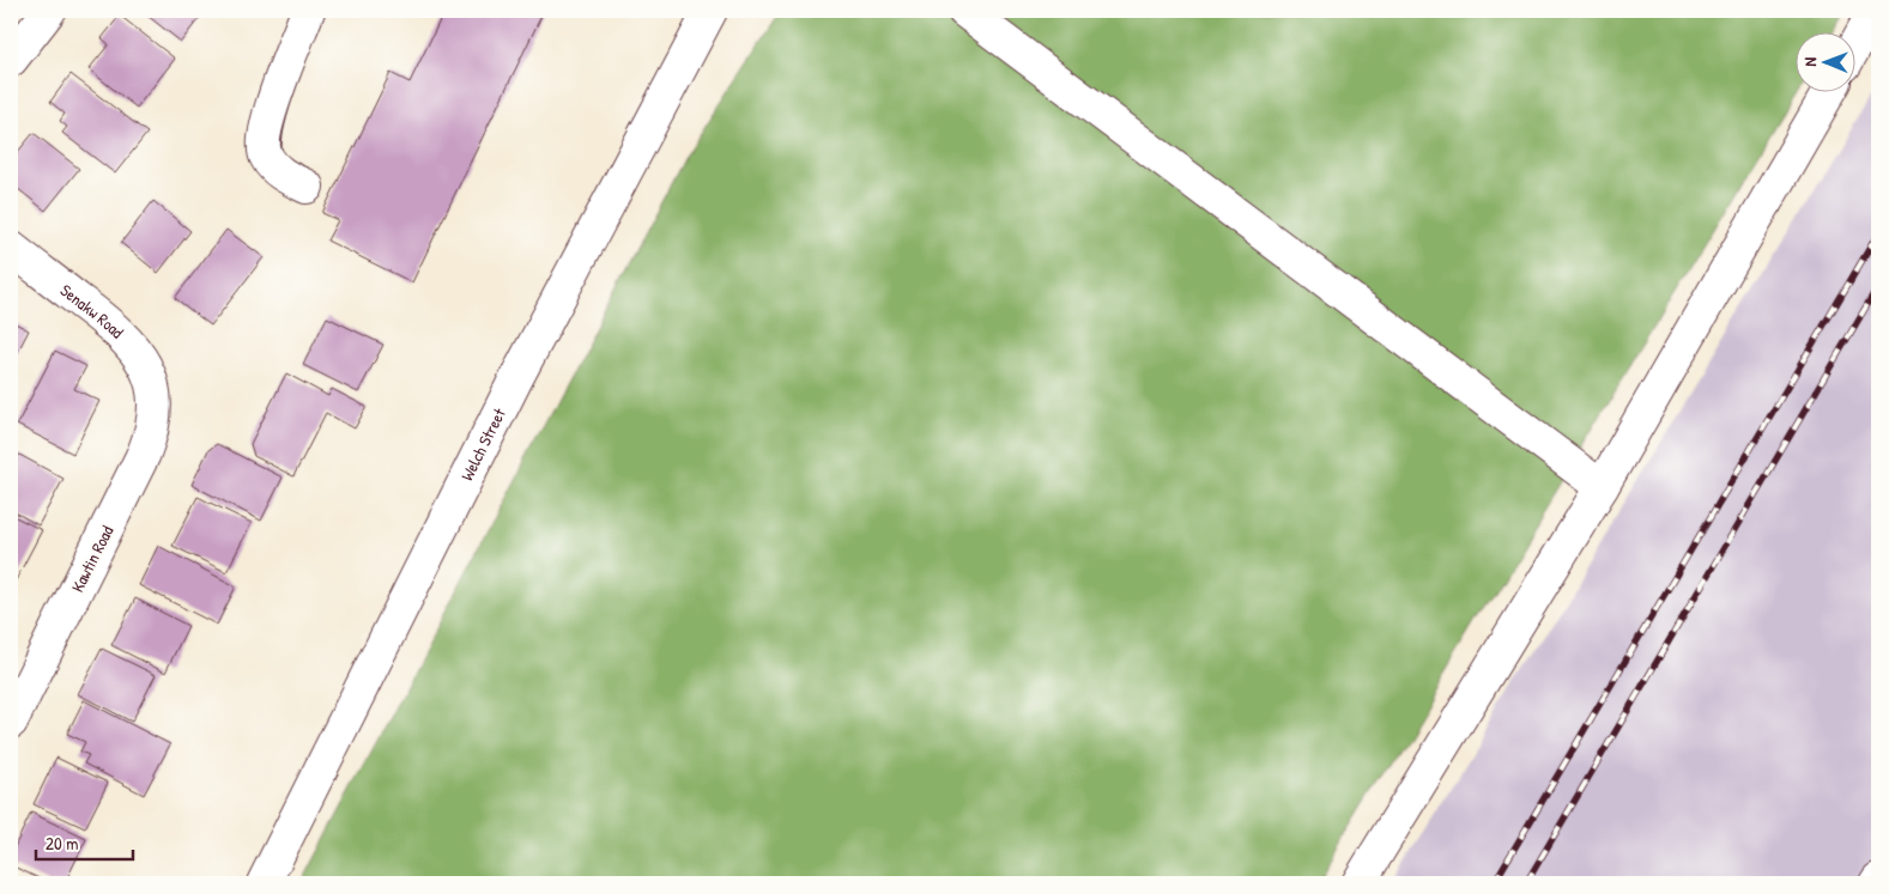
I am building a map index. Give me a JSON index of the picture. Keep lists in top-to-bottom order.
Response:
{
  "streets": {
    "street": ["Senakw Road", "Welch Street", "Kawtin Road"]
  },
  "crossings": [
    ["Senakw Road", "Kawtin Road"]
  ],
  "scale_bar": "20 m",
  "north": "left"
}
